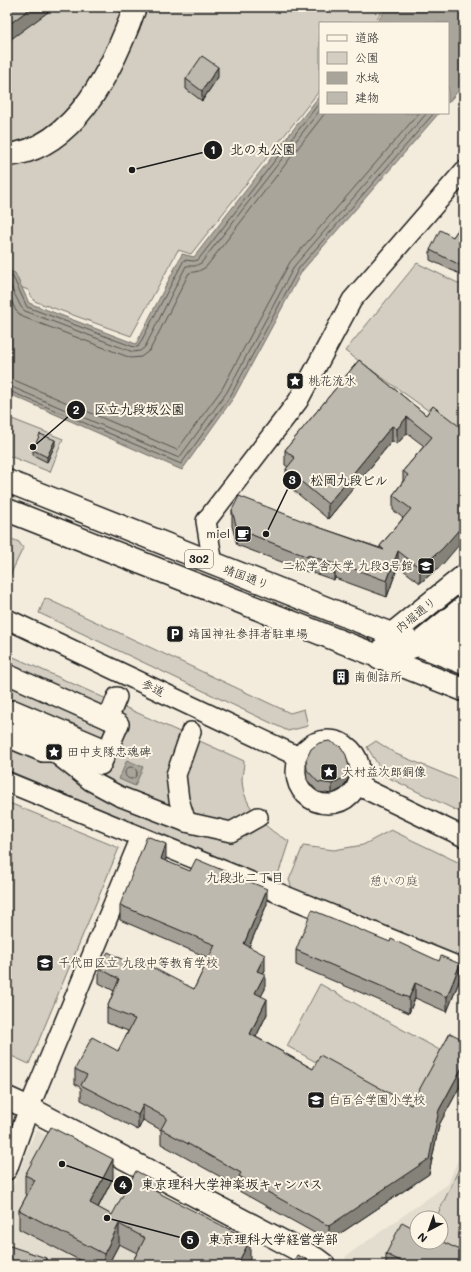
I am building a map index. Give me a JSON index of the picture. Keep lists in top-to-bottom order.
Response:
{
  "streets": {
    "main road": ["302", "靖国通り", "内堀通り"],
    "street": ["参道"]
  },
  "crossings": [
    ["302", "内堀通り"],
    ["靖国通り", "内堀通り"]
  ],
  "districts": ["九段北二丁目"],
  "parks": ["憩いの庭"],
  "places": {
    "other": [
      "北の丸公園",
      "区立九段坂公園",
      "松岡九段ビル",
      "東京理科大学神楽坂キャンパス",
      "東京理科大学経営学部"
    ],
    "place": ["桃花流水", "田中支隊忠魂碑", "大村益次郎銅像"],
    "cafe": ["miel"],
    "school or university": ["二松学舎大学 九段3号館", "千代田区立 九段中等教育学校", "白百合学園小学校"],
    "parking": ["靖国神社参拝者駐車場"],
    "building": ["南側詰所"]
  },
  "legend": [
    "道路",
    "公園",
    "水域",
    "建物"
  ],
  "north": "bottom left"
}
